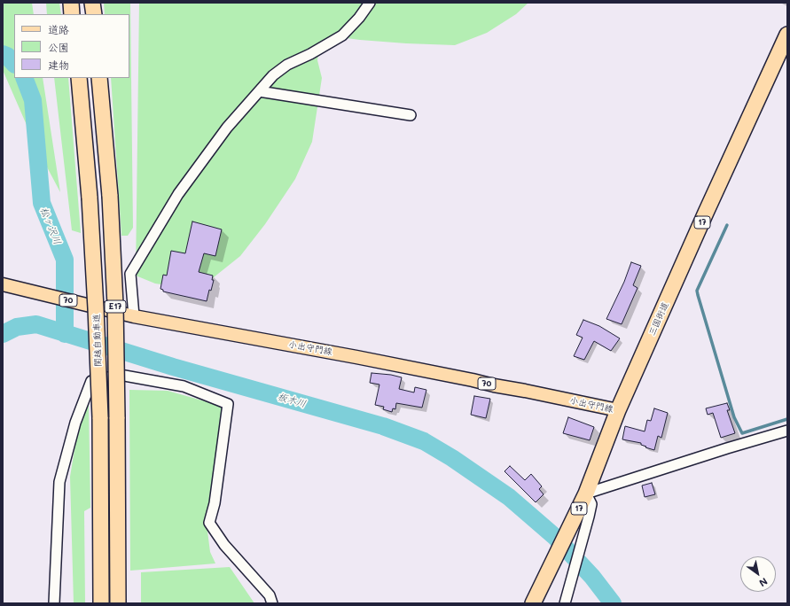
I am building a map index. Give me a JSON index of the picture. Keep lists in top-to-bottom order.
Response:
{
  "streets": {
    "highway": [
      "17",
      "E17",
      "三国街道",
      "関越自動車道"
    ],
    "main road": ["70", "小出守門線"]
  },
  "crossings": [
    ["三国街道", "小出守門線"]
  ],
  "water": ["松ヶ沢川", "板木川"],
  "legend": ["道路", "公園", "建物"],
  "north": "bottom right"
}
